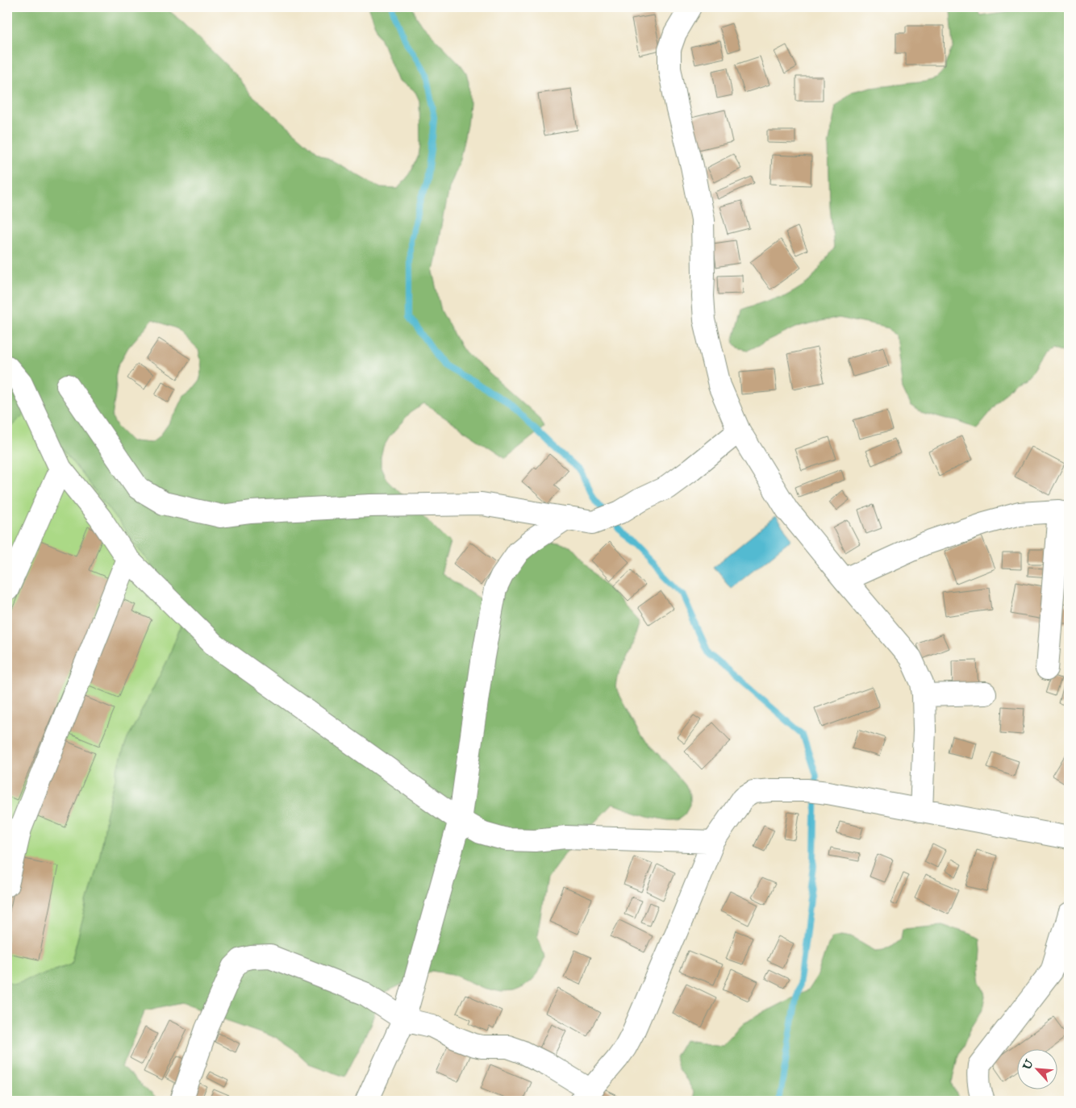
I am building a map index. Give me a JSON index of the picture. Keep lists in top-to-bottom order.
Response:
{
  "north": "top left"
}
